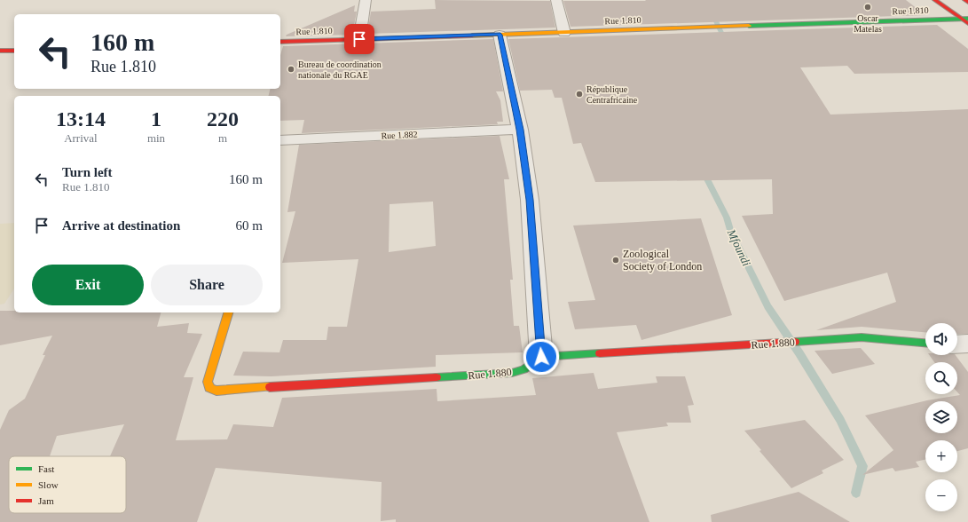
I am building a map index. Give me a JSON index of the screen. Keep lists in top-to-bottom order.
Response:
{
  "streets": {
    "main road": ["Rue 1.810", "Rue 1.880"],
    "street": ["Rue 1.882"]
  },
  "water": ["Mfoundi"],
  "places": [
    "Oscar Matelas",
    "Bureau de coordination nationale du RGAE",
    "République Centrafricaine",
    "Zoological Society of London"
  ],
  "legend": ["Fast", "Slow", "Jam"],
  "page": {
    "turn": ["160 m", "Rue 1.810"],
    "eta": [
      "13:14",
      "Arrival",
      "1",
      "min",
      "220",
      "m"
    ],
    "list": [
      {
        "name": "Turn left",
        "note": "Rue 1.810",
        "value": "160 m"
      },
      {
        "name": "Arrive at destination",
        "value": "60 m"
      }
    ],
    "buttons": ["Exit", "Share"],
    "map_buttons": ["+", "−"]
  }
}
